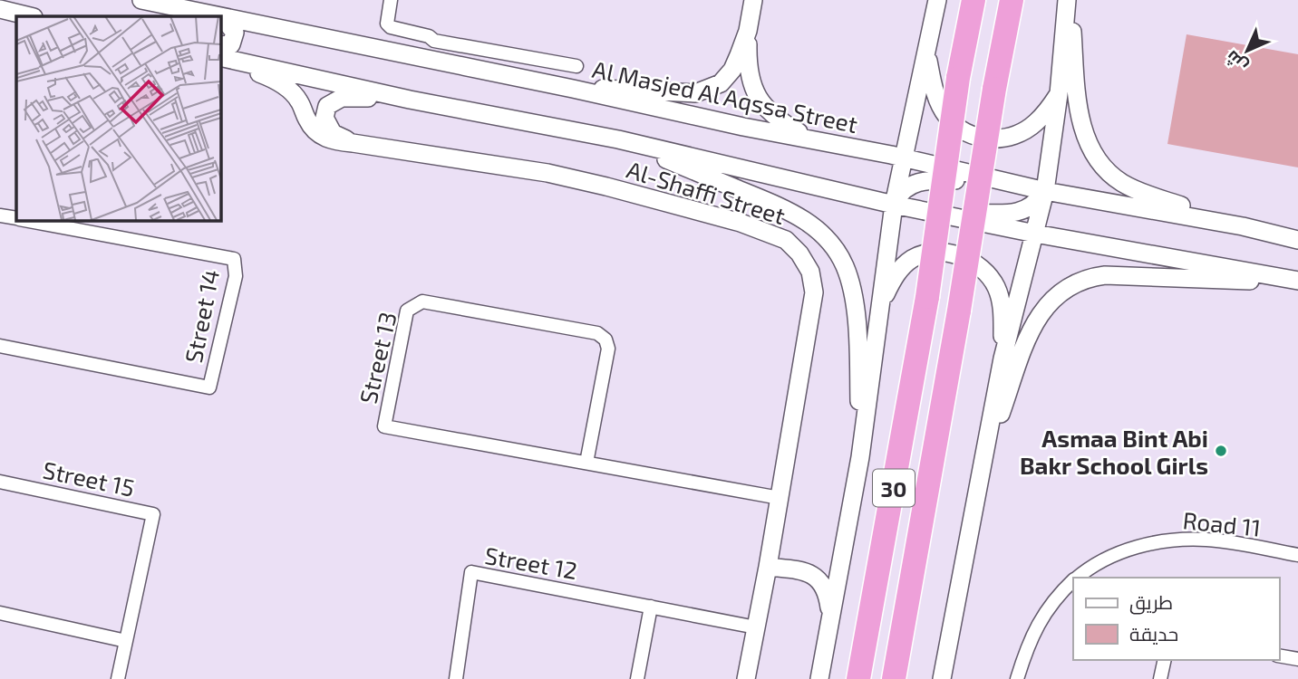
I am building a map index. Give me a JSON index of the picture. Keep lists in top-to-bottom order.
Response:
{
  "streets": {
    "highway": ["30"],
    "main road": ["Al Masjed Al Aqssa Street", "Al-Shaffi Street"],
    "street": [
      "Street 14",
      "Street 13",
      "Street 15",
      "Road 11",
      "Street 12"
    ]
  },
  "crossings": [
    ["Al-Shaffi Street", "Street 13"],
    ["Al-Shaffi Street", "Street 12"]
  ],
  "places": ["Asmaa Bint Abi Bakr School Girls"],
  "legend": ["طريق", "حديقة"],
  "north": "bottom left"
}
